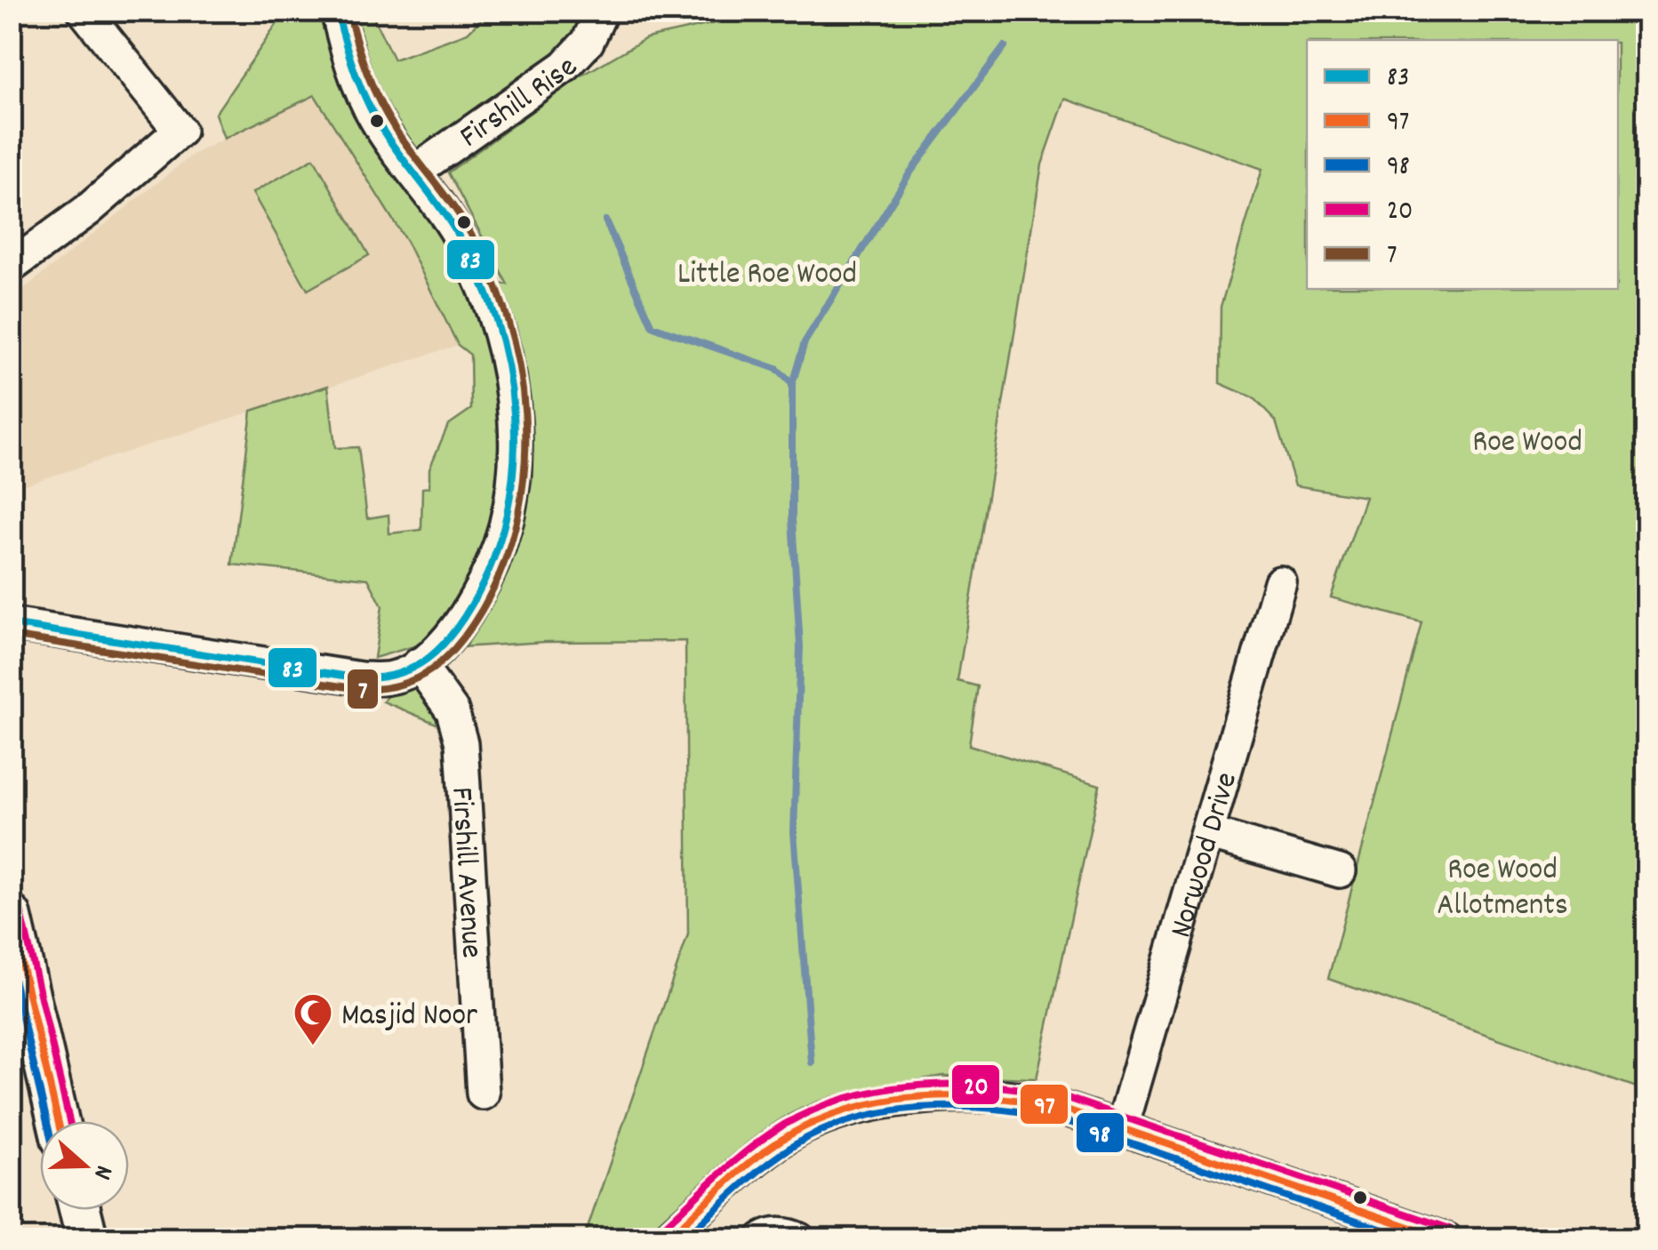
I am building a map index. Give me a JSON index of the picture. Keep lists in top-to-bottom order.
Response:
{
  "streets": {
    "street": ["Firshill Rise", "Norwood Drive", "Firshill Avenue"]
  },
  "parks": ["Little Roe Wood", "Roe Wood", "Roe Wood Allotments"],
  "places": {
    "mosque": ["Masjid Noor"]
  },
  "lines": [
    "transit line 83",
    "transit line 7",
    "transit line 20",
    "transit line 97",
    "transit line 98"
  ],
  "legend": [
    "83",
    "97",
    "98",
    "20",
    "7"
  ],
  "north": "right"
}
